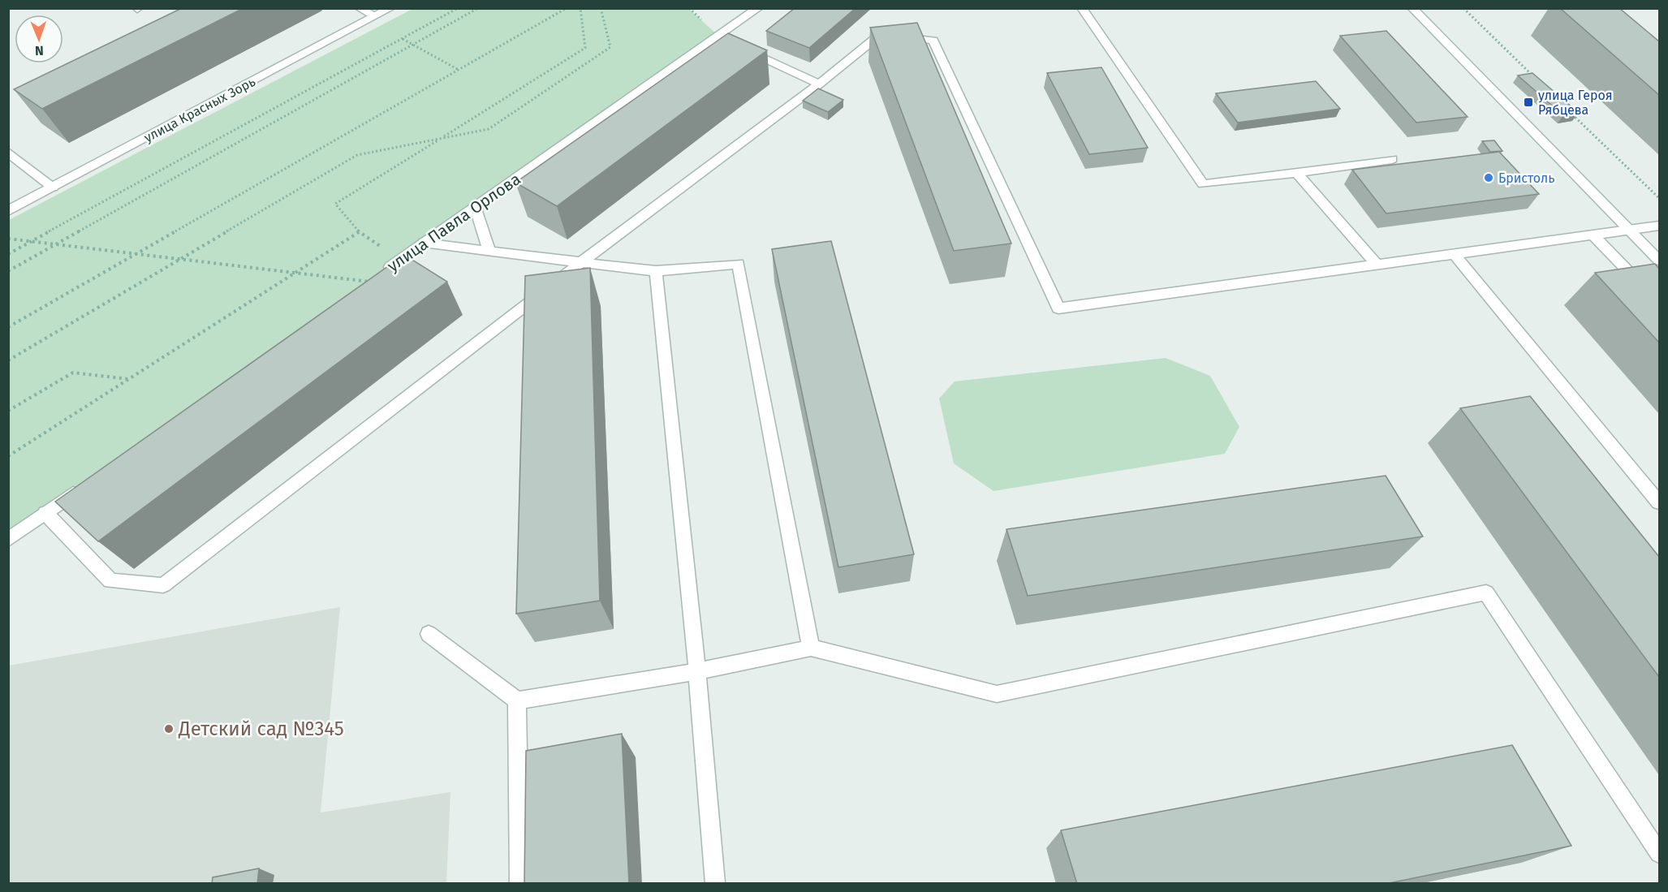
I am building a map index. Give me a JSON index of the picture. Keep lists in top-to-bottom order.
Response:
{
  "streets": {
    "street": ["улица Красных Зорь", "улица Павла Орлова"]
  },
  "places": {
    "transit": ["улица Героя Рябцева"],
    "other": ["Бристоль", "Детский сад №345"]
  },
  "north": "bottom"
}
